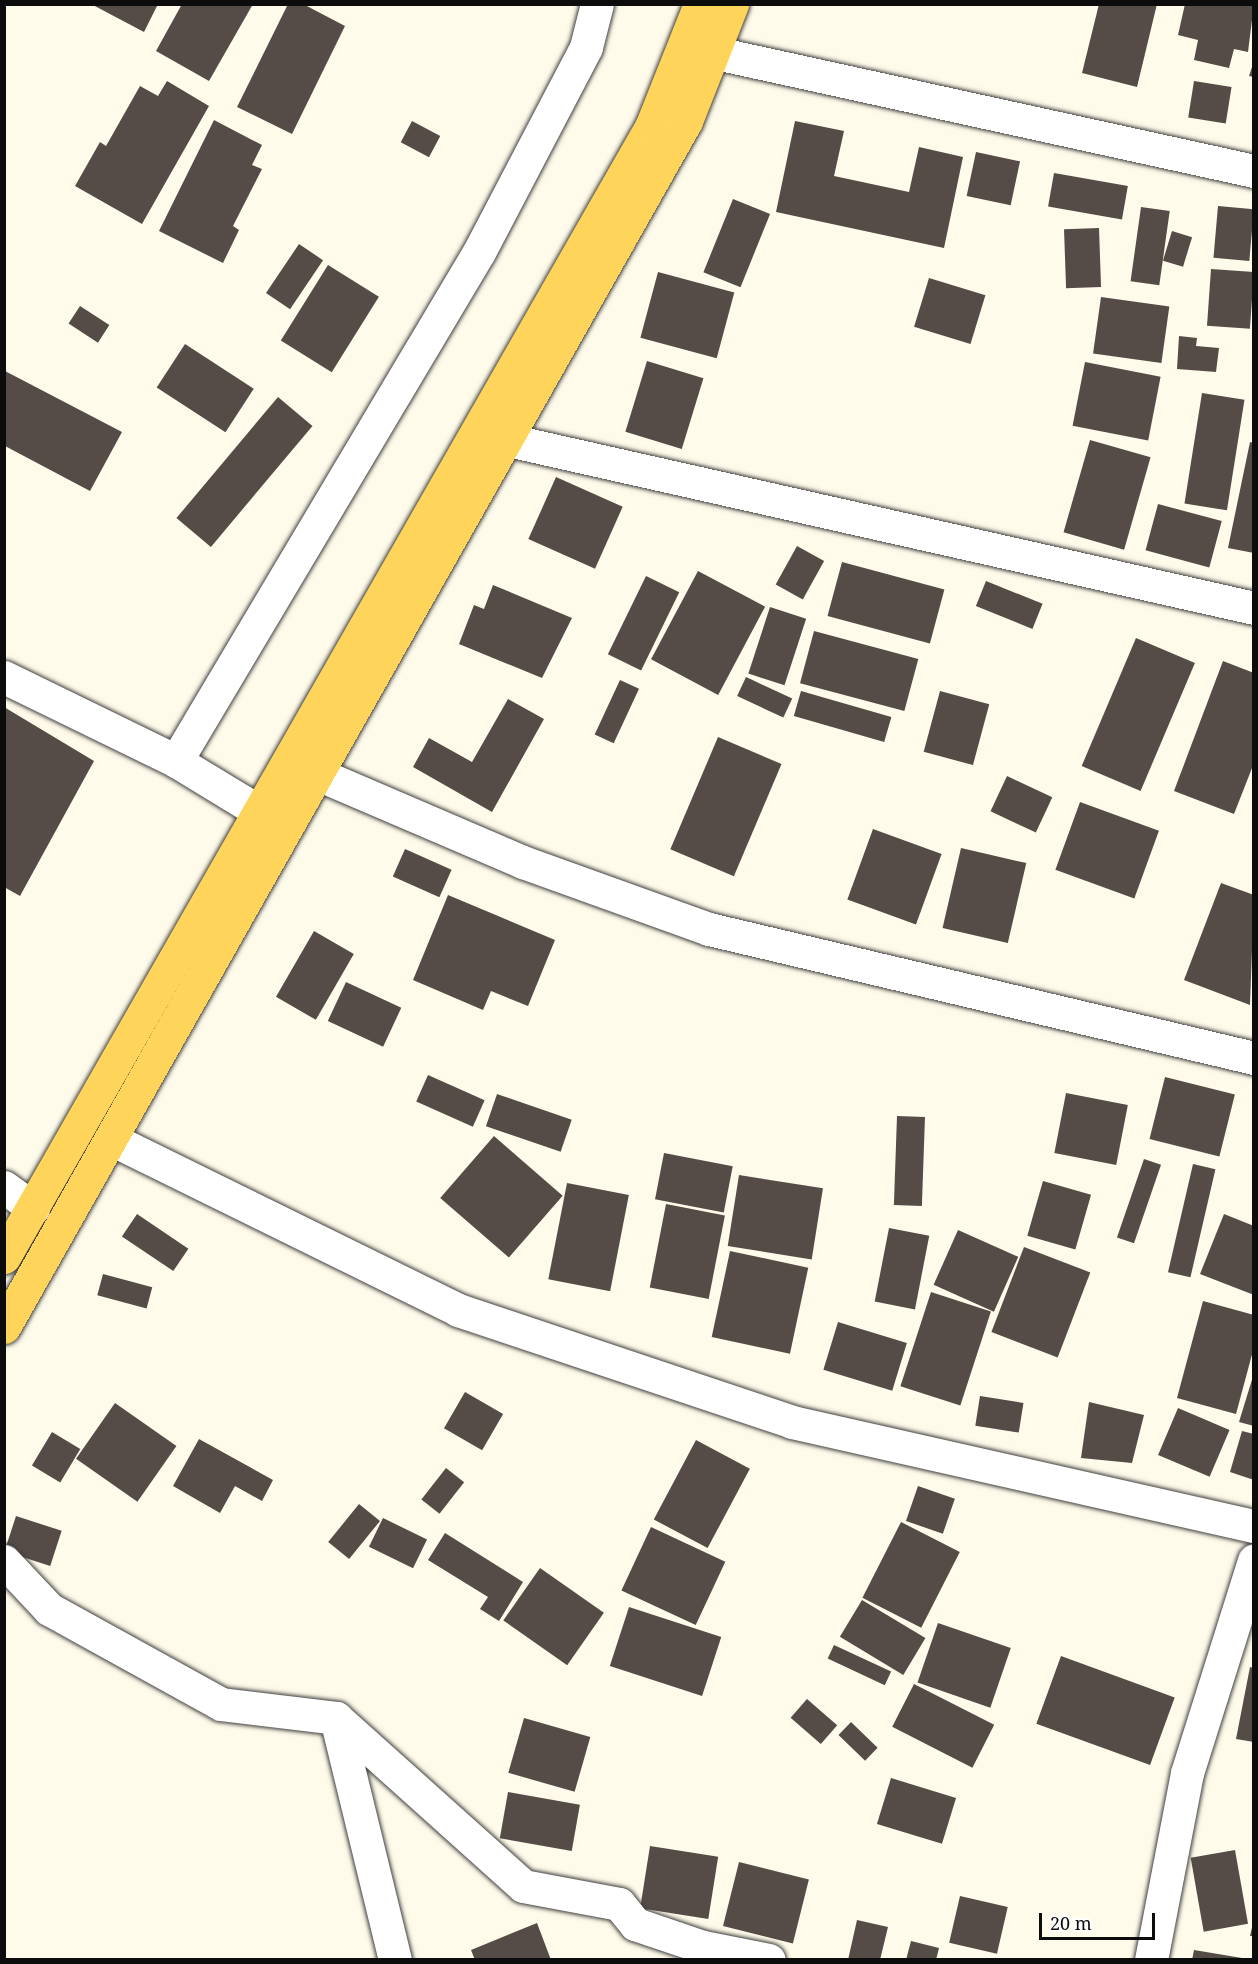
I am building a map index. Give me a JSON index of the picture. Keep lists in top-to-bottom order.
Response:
{
  "scale_bar": "20 m"
}
